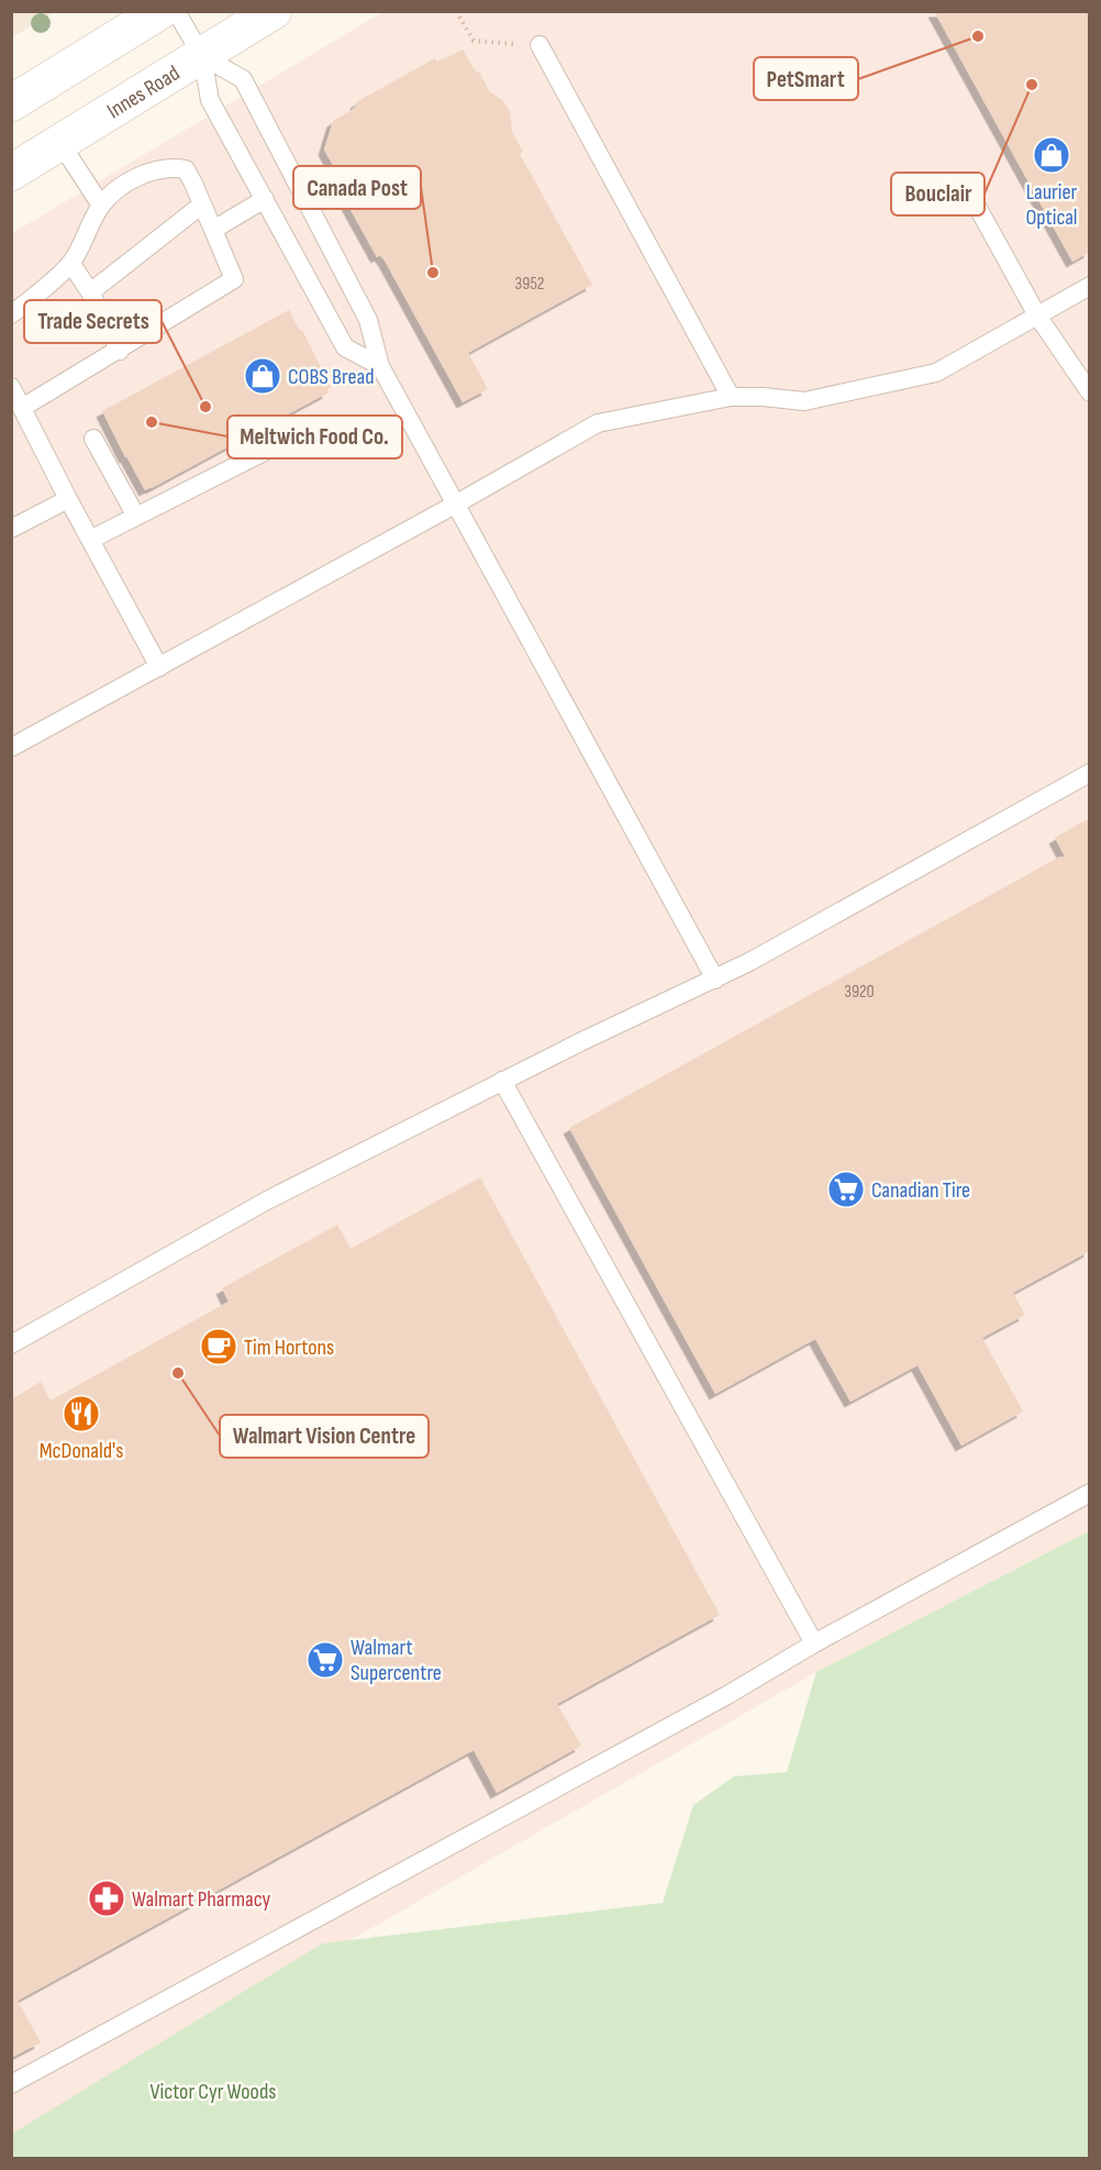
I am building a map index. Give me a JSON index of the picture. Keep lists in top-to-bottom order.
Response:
{
  "streets": {
    "main road": ["Innes Road"]
  },
  "parks": ["Victor Cyr Woods"],
  "places": {
    "other": [
      "PetSmart",
      "Bouclair",
      "Canada Post",
      "Trade Secrets",
      "Meltwich Food Co.",
      "Walmart Vision Centre"
    ],
    "shop": ["Laurier Optical", "COBS Bread"],
    "supermarket": ["Canadian Tire", "Walmart Supercentre"],
    "cafe": ["Tim Hortons"],
    "restaurant": ["McDonald's"],
    "pharmacy": ["Walmart Pharmacy"]
  },
  "house_numbers": ["3952", "3920"]
}
